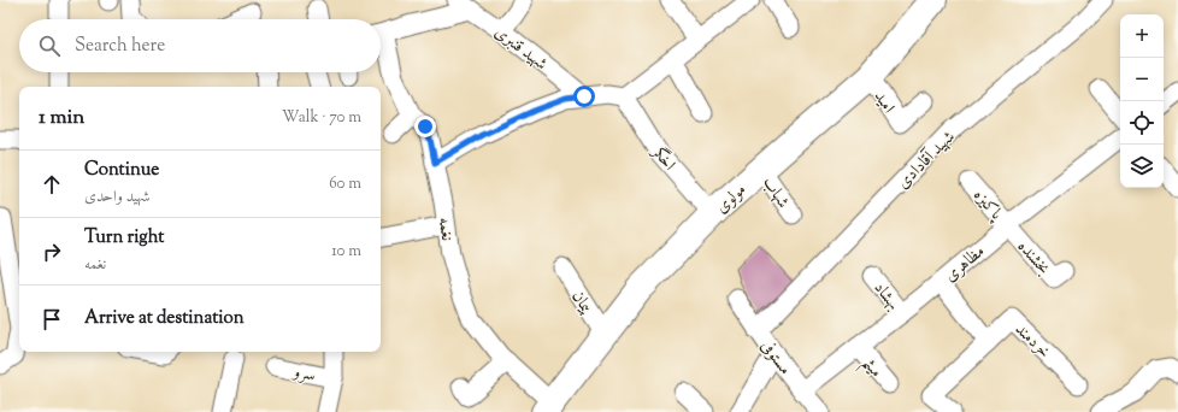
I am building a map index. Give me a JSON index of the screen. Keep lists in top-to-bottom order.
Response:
{
  "streets": {
    "main road": ["مولوی"],
    "street": [
      "شهید قنبری",
      "امید",
      "اخگر",
      "شهید آقادادی",
      "شهاب",
      "پاکیزه",
      "نغمه",
      "بخشنده",
      "مظاهری",
      "بهشاد",
      "پیمان",
      "خردمند",
      "مستوفی",
      "میثم",
      "سرو"
    ]
  },
  "crossings": [
    ["امید", "مولوی"],
    ["اخگر", "مولوی"],
    ["شهید آقادادی", "مستوفی"],
    ["شهاب", "مولوی"],
    ["مولوی", "نغمه"],
    ["مولوی", "پیمان"],
    ["پاکیزه", "بخشنده"],
    ["پاکیزه", "مظاهری"],
    ["بخشنده", "مظاهری"],
    ["مظاهری", "بهشاد"],
    ["مظاهری", "مستوفی"],
    ["مظاهری", "میثم"]
  ],
  "page": {
    "map_buttons": ["+", "−"],
    "search": "Search here",
    "heading": ["1 min", "Walk · 70 m"],
    "list": [
      ["Continue", "شهید واحدی", "60 m"],
      ["Turn right", "نغمه", "10 m"],
      "Arrive at destination"
    ]
  }
}
